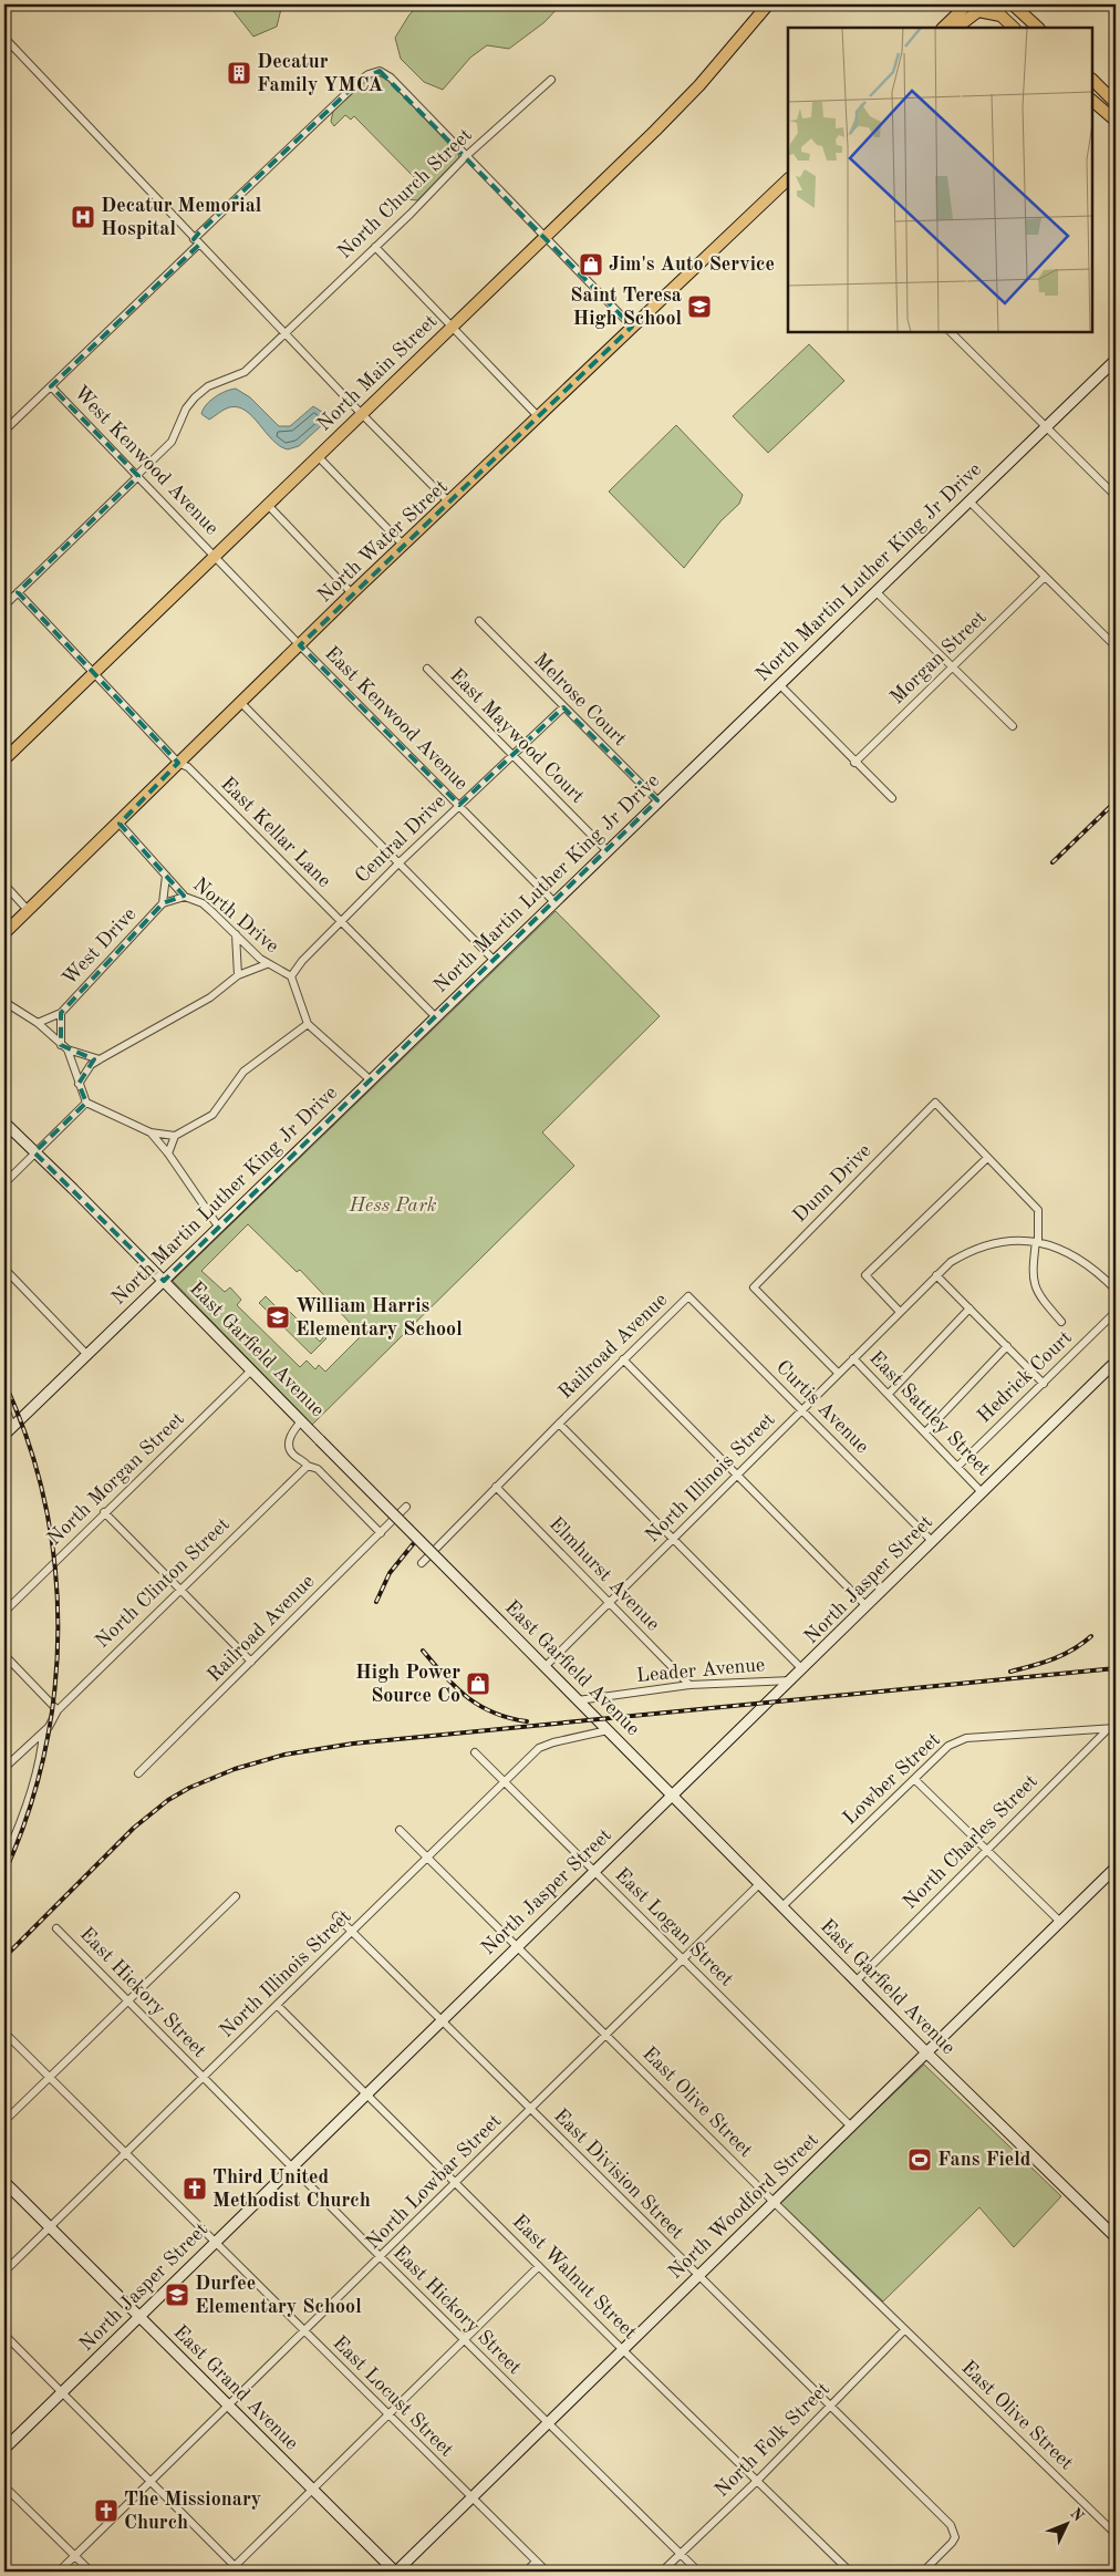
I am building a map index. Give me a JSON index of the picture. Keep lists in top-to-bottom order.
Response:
{
  "streets": {
    "main road": ["North Main Street", "North Water Street"],
    "street": [
      "North Church Street",
      "West Kenwood Avenue",
      "North Martin Luther King Jr Drive",
      "Morgan Street",
      "Melrose Court",
      "East Kenwood Avenue",
      "East Maywood Court",
      "East Kellar Lane",
      "Central Drive",
      "North Drive",
      "West Drive",
      "Dunn Drive",
      "Railroad Avenue",
      "East Garfield Avenue",
      "Hedrick Court",
      "Curtis Avenue",
      "East Sattley Street",
      "North Illinois Street",
      "North Morgan Street",
      "Elmhurst Avenue",
      "North Jasper Street",
      "North Clinton Street",
      "Leader Avenue",
      "Lowber Street",
      "North Charles Street",
      "East Logan Street",
      "East Hickory Street",
      "East Olive Street",
      "East Division Street",
      "North Lowbar Street",
      "North Woodford Street",
      "East Walnut Street",
      "East Grand Avenue",
      "East Locust Street",
      "North Folk Street"
    ]
  },
  "crossings": [
    ["North Church Street", "West Kenwood Avenue"],
    ["North Main Street", "West Kenwood Avenue"],
    ["North Main Street", "East Kenwood Avenue"],
    ["North Main Street", "East Kellar Lane"],
    ["West Kenwood Avenue", "East Kenwood Avenue"],
    ["North Water Street", "East Kenwood Avenue"],
    ["North Water Street", "East Kellar Lane"],
    ["North Water Street", "North Drive"],
    ["North Martin Luther King Jr Drive", "Melrose Court"],
    ["North Martin Luther King Jr Drive", "East Kenwood Avenue"],
    ["North Martin Luther King Jr Drive", "East Maywood Court"],
    ["North Martin Luther King Jr Drive", "East Kellar Lane"],
    ["North Martin Luther King Jr Drive", "North Drive"],
    ["North Martin Luther King Jr Drive", "East Garfield Avenue"],
    ["Melrose Court", "Central Drive"],
    ["East Kenwood Avenue", "Central Drive"],
    ["East Maywood Court", "Central Drive"],
    ["East Kellar Lane", "Central Drive"],
    ["Central Drive", "North Drive"],
    ["North Drive", "West Drive"],
    ["Dunn Drive", "North Illinois Street"],
    ["Railroad Avenue", "Curtis Avenue"],
    ["Railroad Avenue", "Elmhurst Avenue"],
    ["East Garfield Avenue", "North Illinois Street"],
    ["East Garfield Avenue", "North Morgan Street"],
    ["East Garfield Avenue", "North Jasper Street"],
    ["East Garfield Avenue", "Leader Avenue"],
    ["East Garfield Avenue", "Lowber Street"],
    ["East Garfield Avenue", "North Charles Street"],
    ["East Garfield Avenue", "North Lowbar Street"],
    ["East Garfield Avenue", "North Woodford Street"],
    ["Hedrick Court", "East Sattley Street"],
    ["Curtis Avenue", "North Illinois Street"],
    ["Curtis Avenue", "North Jasper Street"],
    ["East Sattley Street", "North Illinois Street"],
    ["East Sattley Street", "North Jasper Street"],
    ["North Illinois Street", "Elmhurst Avenue"],
    ["North Illinois Street", "East Logan Street"],
    ["North Illinois Street", "East Hickory Street"],
    ["North Illinois Street", "East Olive Street"],
    ["North Illinois Street", "East Division Street"],
    ["North Illinois Street", "East Walnut Street"],
    ["North Illinois Street", "East Grand Avenue"],
    ["North Illinois Street", "East Locust Street"],
    ["Elmhurst Avenue", "Leader Avenue"],
    ["North Jasper Street", "Leader Avenue"],
    ["North Jasper Street", "East Logan Street"],
    ["North Jasper Street", "East Hickory Street"],
    ["North Jasper Street", "East Olive Street"],
    ["North Jasper Street", "East Division Street"],
    ["North Jasper Street", "East Walnut Street"],
    ["North Jasper Street", "East Grand Avenue"],
    ["North Jasper Street", "East Locust Street"],
    ["Lowber Street", "North Charles Street"],
    ["East Logan Street", "North Lowbar Street"],
    ["East Logan Street", "North Woodford Street"],
    ["East Hickory Street", "North Lowbar Street"],
    ["East Hickory Street", "North Woodford Street"],
    ["East Hickory Street", "North Folk Street"],
    ["East Olive Street", "North Lowbar Street"],
    ["East Olive Street", "North Woodford Street"],
    ["East Olive Street", "North Folk Street"],
    ["East Division Street", "North Lowbar Street"],
    ["East Division Street", "North Woodford Street"],
    ["East Division Street", "North Folk Street"],
    ["North Lowbar Street", "East Walnut Street"],
    ["North Lowbar Street", "East Grand Avenue"],
    ["North Lowbar Street", "East Locust Street"],
    ["North Woodford Street", "East Walnut Street"],
    ["North Woodford Street", "East Grand Avenue"],
    ["North Woodford Street", "East Locust Street"],
    ["East Walnut Street", "North Folk Street"]
  ],
  "parks": ["Hess Park"],
  "places": {
    "building": ["Decatur Family YMCA"],
    "hospital": ["Decatur Memorial Hospital"],
    "shop": ["Jim's Auto Service", "High Power Source Co"],
    "school or university": ["Saint Teresa High School", "William Harris Elementary School", "Durfee Elementary School"],
    "sports": ["Fans Field"],
    "church": ["Third United Methodist Church", "The Missionary Church"]
  },
  "north": "top right"
}
